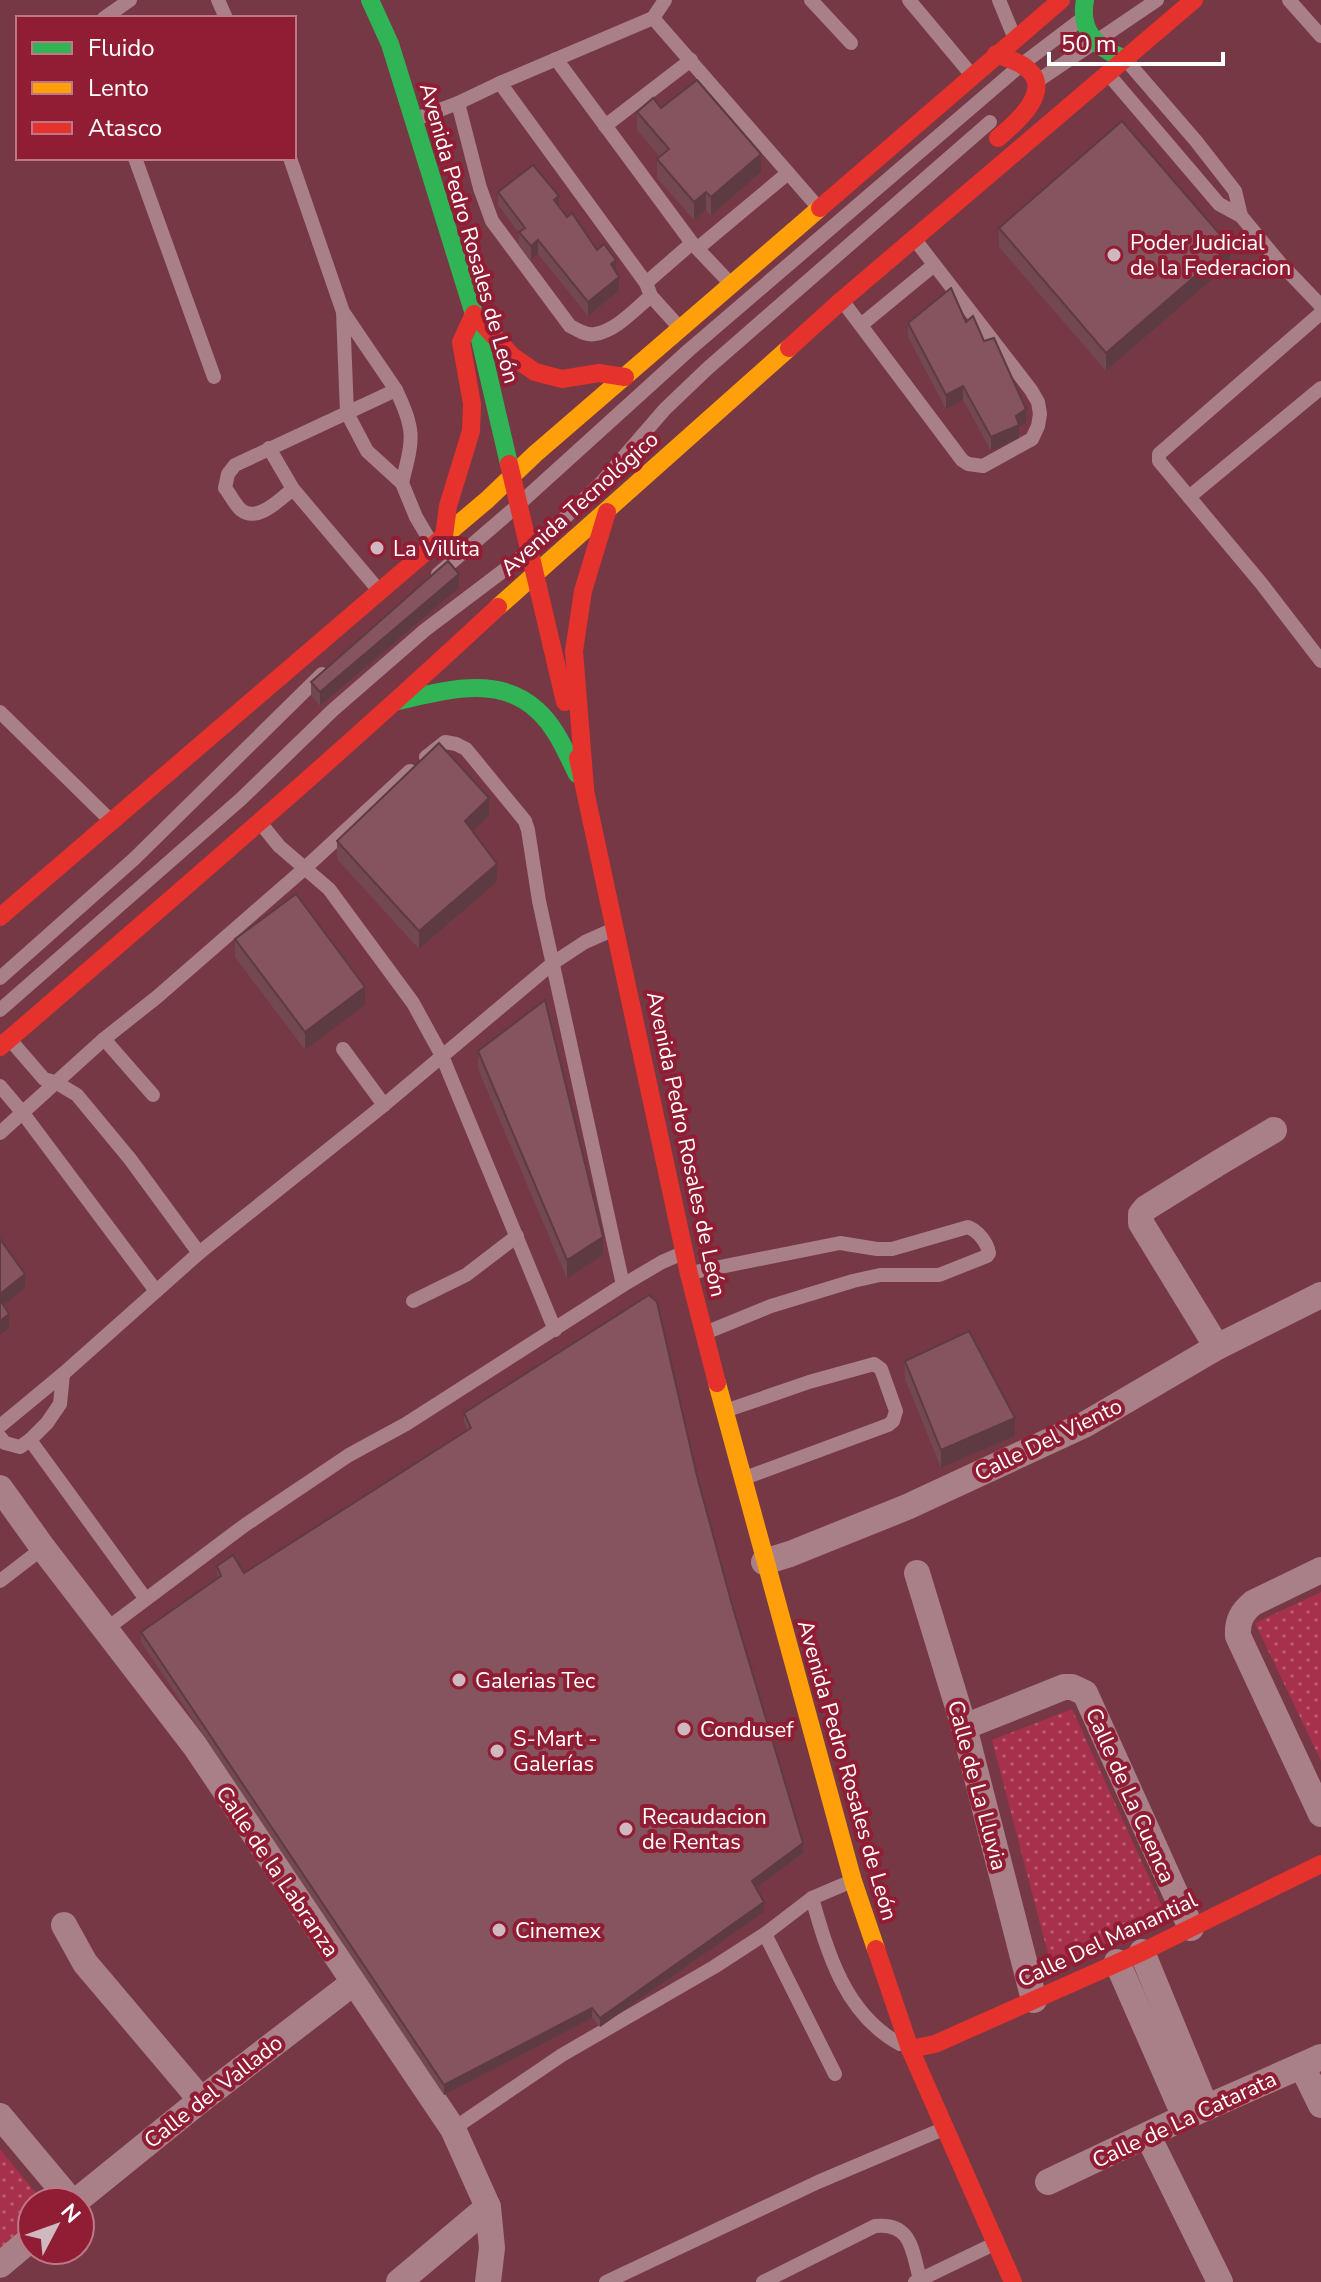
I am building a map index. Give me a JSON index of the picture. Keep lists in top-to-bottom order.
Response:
{
  "streets": {
    "main road": ["Avenida Pedro Rosales de León", "Avenida Tecnológico", "Calle Del Manantial"],
    "street": [
      "Calle Del Viento",
      "Calle de La Lluvia",
      "Calle de La Cuenca",
      "Calle de la Labranza",
      "Calle del Vallado",
      "Calle de La Catarata"
    ]
  },
  "crossings": [
    ["Avenida Pedro Rosales de León", "Avenida Tecnológico"],
    ["Avenida Pedro Rosales de León", "Calle Del Viento"],
    ["Avenida Pedro Rosales de León", "Calle Del Manantial"],
    ["Calle de La Lluvia", "Calle de La Cuenca"],
    ["Calle de La Lluvia", "Calle Del Manantial"],
    ["Calle de La Cuenca", "Calle Del Manantial"],
    ["Calle de la Labranza", "Calle del Vallado"]
  ],
  "places": [
    "Poder Judicial de la Federacion",
    "La Villita",
    "Galerias Tec",
    "Condusef",
    "S-Mart - Galerías",
    "Recaudacion de Rentas",
    "Cinemex"
  ],
  "legend": ["Fluido", "Lento", "Atasco"],
  "scale_bar": "50 m",
  "north": "top right"
}
